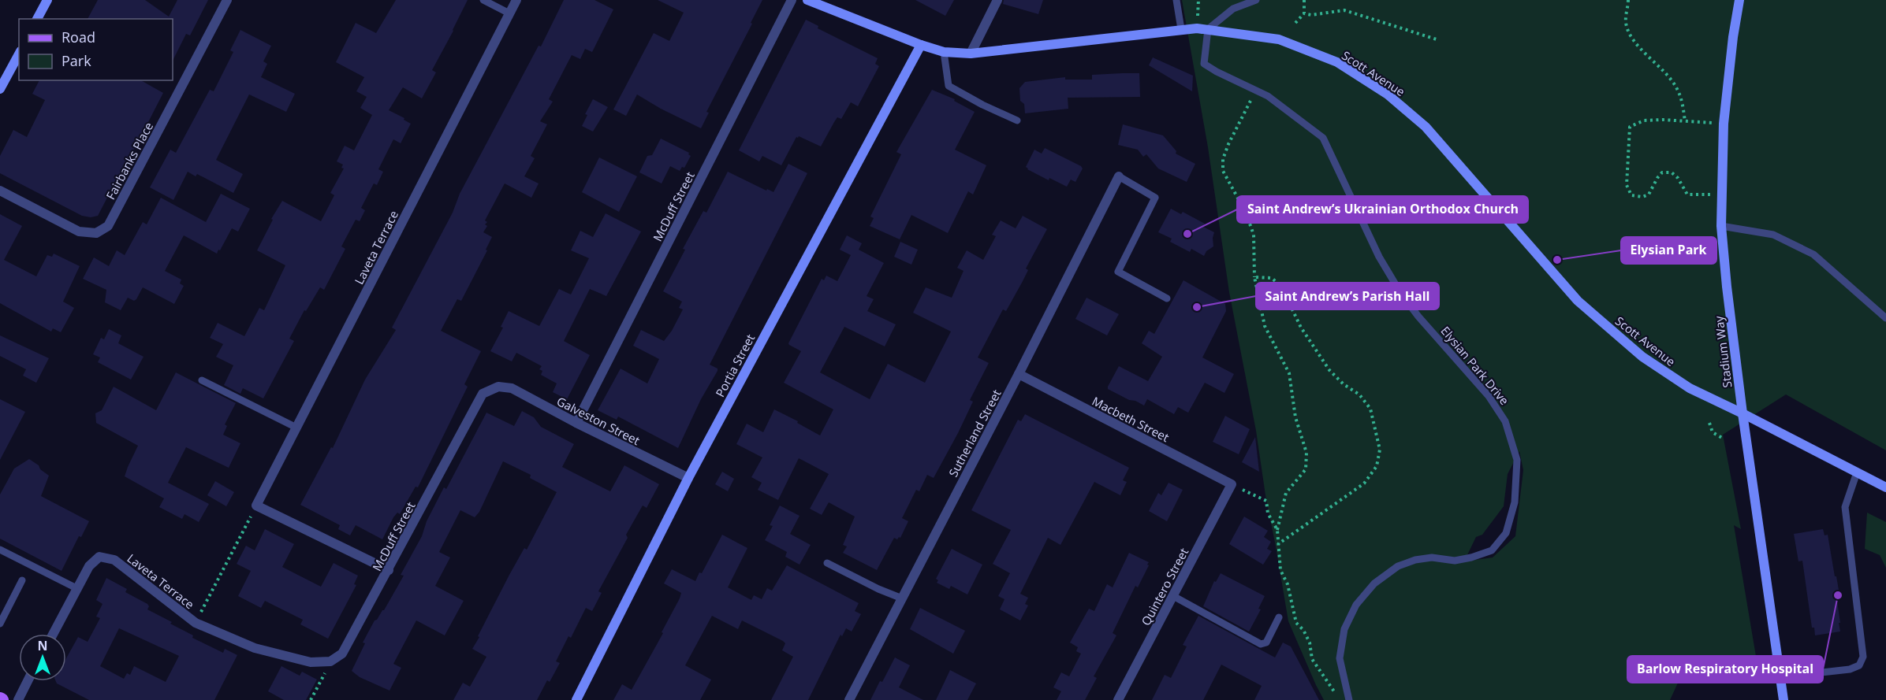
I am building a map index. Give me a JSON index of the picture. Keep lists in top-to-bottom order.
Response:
{
  "streets": {
    "street": [
      "Scott Avenue",
      "Fairbanks Place",
      "McDuff Street",
      "Laveta Terrace",
      "Stadium Way",
      "Portia Street",
      "Macbeth Street",
      "Galveston Street",
      "Sutherland Street",
      "Quintero Street"
    ],
    "lane": ["Elysian Park Drive"]
  },
  "crossings": [
    ["Scott Avenue", "Stadium Way"],
    ["Scott Avenue", "Portia Street"],
    ["Scott Avenue", "Elysian Park Drive"],
    ["McDuff Street", "Laveta Terrace"],
    ["McDuff Street", "Galveston Street"],
    ["Portia Street", "Galveston Street"],
    ["Macbeth Street", "Sutherland Street"],
    ["Macbeth Street", "Quintero Street"]
  ],
  "places": [
    "Saint Andrew’s Ukrainian Orthodox Church",
    "Elysian Park",
    "Saint Andrew’s Parish Hall",
    "Barlow Respiratory Hospital"
  ],
  "legend": ["Road", "Park"],
  "north": "top"
}
